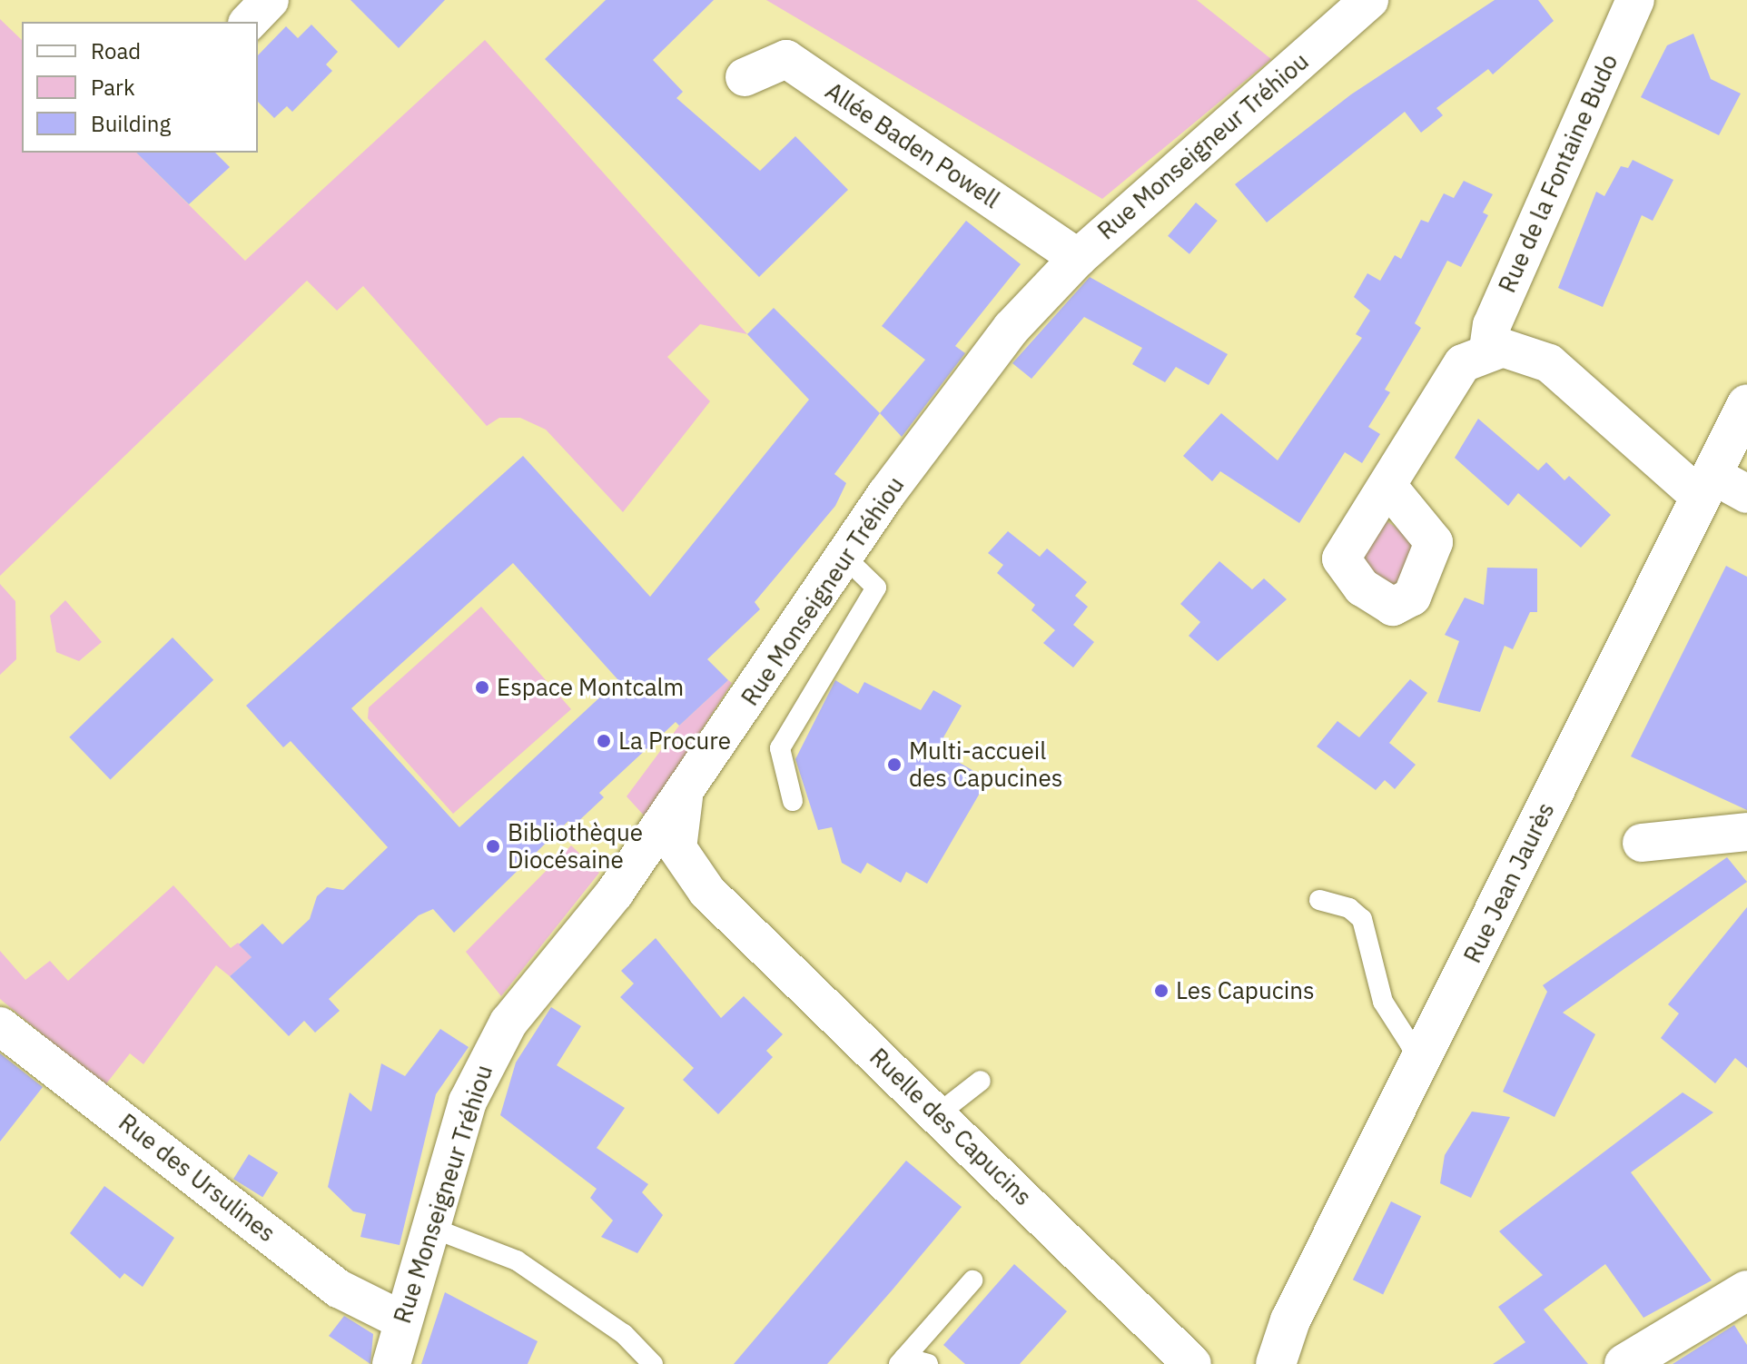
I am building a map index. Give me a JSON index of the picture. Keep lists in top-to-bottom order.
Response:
{
  "streets": {
    "main road": ["Rue Jean Jaurès"],
    "street": [
      "Allée Baden Powell",
      "Rue Monseigneur Tréhiou",
      "Rue de la Fontaine Budo",
      "Ruelle des Capucins",
      "Rue des Ursulines"
    ]
  },
  "crossings": [
    ["Allée Baden Powell", "Rue Monseigneur Tréhiou"],
    ["Rue Monseigneur Tréhiou", "Ruelle des Capucins"],
    ["Rue Monseigneur Tréhiou", "Rue des Ursulines"]
  ],
  "places": [
    "Espace Montcalm",
    "La Procure",
    "Multi-accueil des Capucines",
    "Bibliothèque Diocésaine",
    "Les Capucins"
  ],
  "legend": ["Road", "Park", "Building"]
}
